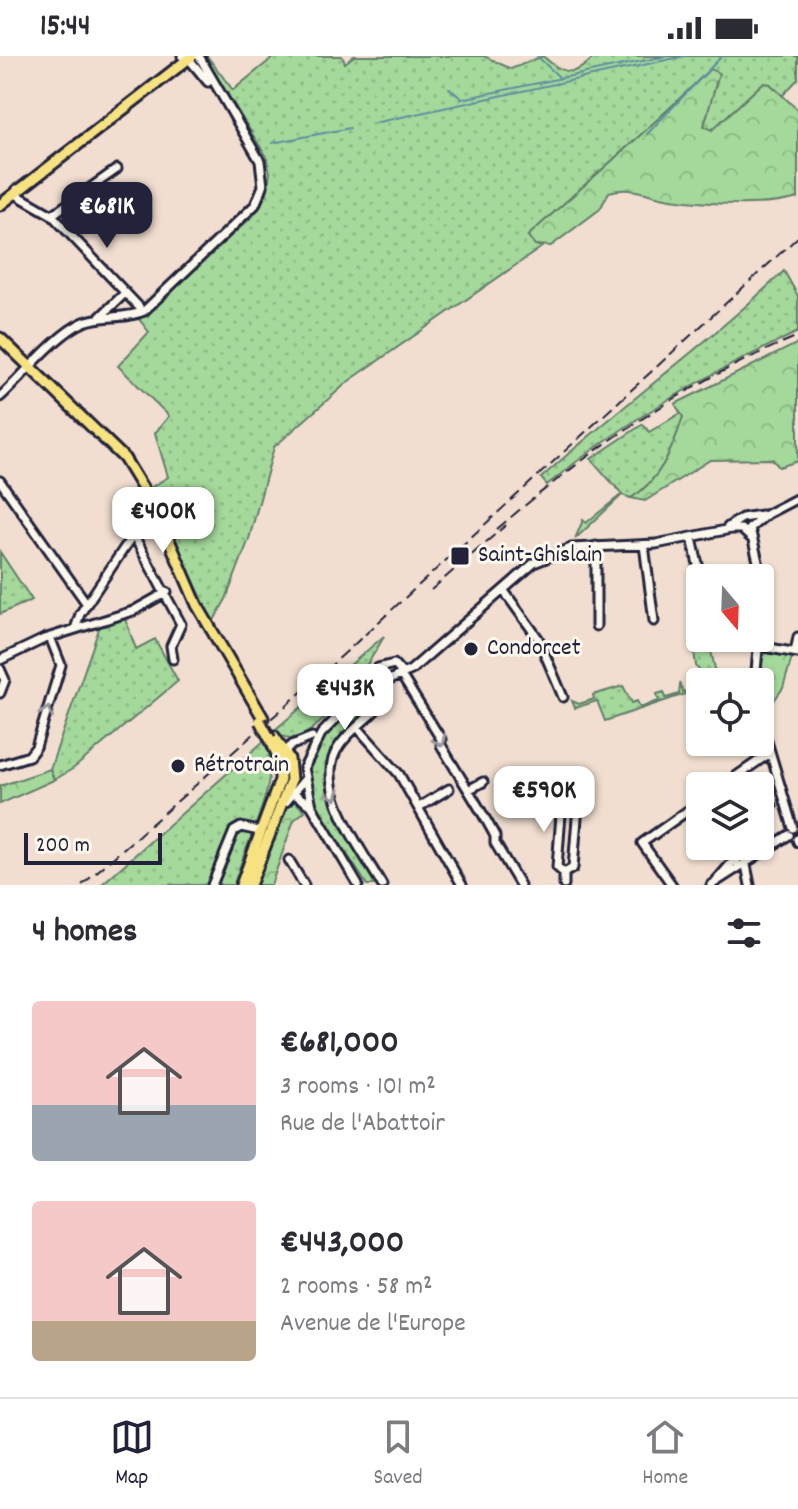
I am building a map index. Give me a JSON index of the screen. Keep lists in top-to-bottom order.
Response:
{
  "places": {
    "transit": ["Saint-Ghislain"],
    "other": ["Condorcet", "Rétrotrain"]
  },
  "scale_bar": "200 m",
  "north": "bottom",
  "page": {
    "status": "15:44",
    "price": [
      "€681K",
      "€400K",
      "€443K",
      "€590K"
    ],
    "scale": "200 m",
    "heading": "4 homes",
    "list": [
      {
        "name": "€681,000",
        "note": "3 rooms · 101 m² · Rue de l'Abattoir"
      },
      {
        "name": "€443,000",
        "note": "2 rooms · 58 m² · Avenue de l'Europe"
      }
    ],
    "tabs": ["Map", "Saved", "Home"]
  }
}
